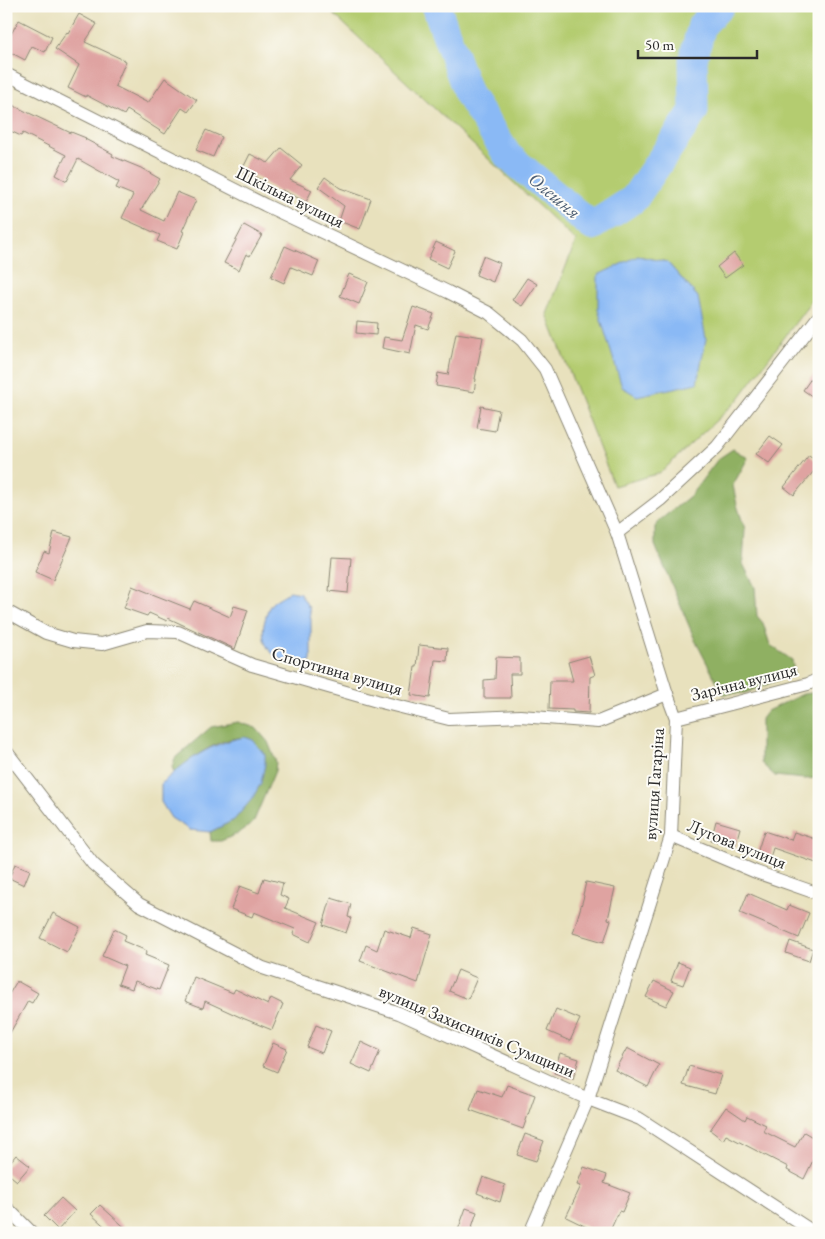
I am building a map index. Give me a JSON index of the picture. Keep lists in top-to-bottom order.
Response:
{
  "streets": {
    "street": [
      "Шкільна вулиця",
      "Спортивна вулиця",
      "Зарічна вулиця",
      "вулиця Гагаріна",
      "Лугова вулиця",
      "вулиця Захисників Сумщини"
    ]
  },
  "crossings": [
    ["Шкільна вулиця", "вулиця Гагаріна"],
    ["Спортивна вулиця", "вулиця Гагаріна"],
    ["Зарічна вулиця", "вулиця Гагаріна"],
    ["вулиця Гагаріна", "Лугова вулиця"],
    ["вулиця Гагаріна", "вулиця Захисників Сумщини"]
  ],
  "water": ["Олешня"],
  "scale_bar": "50 m"
}
